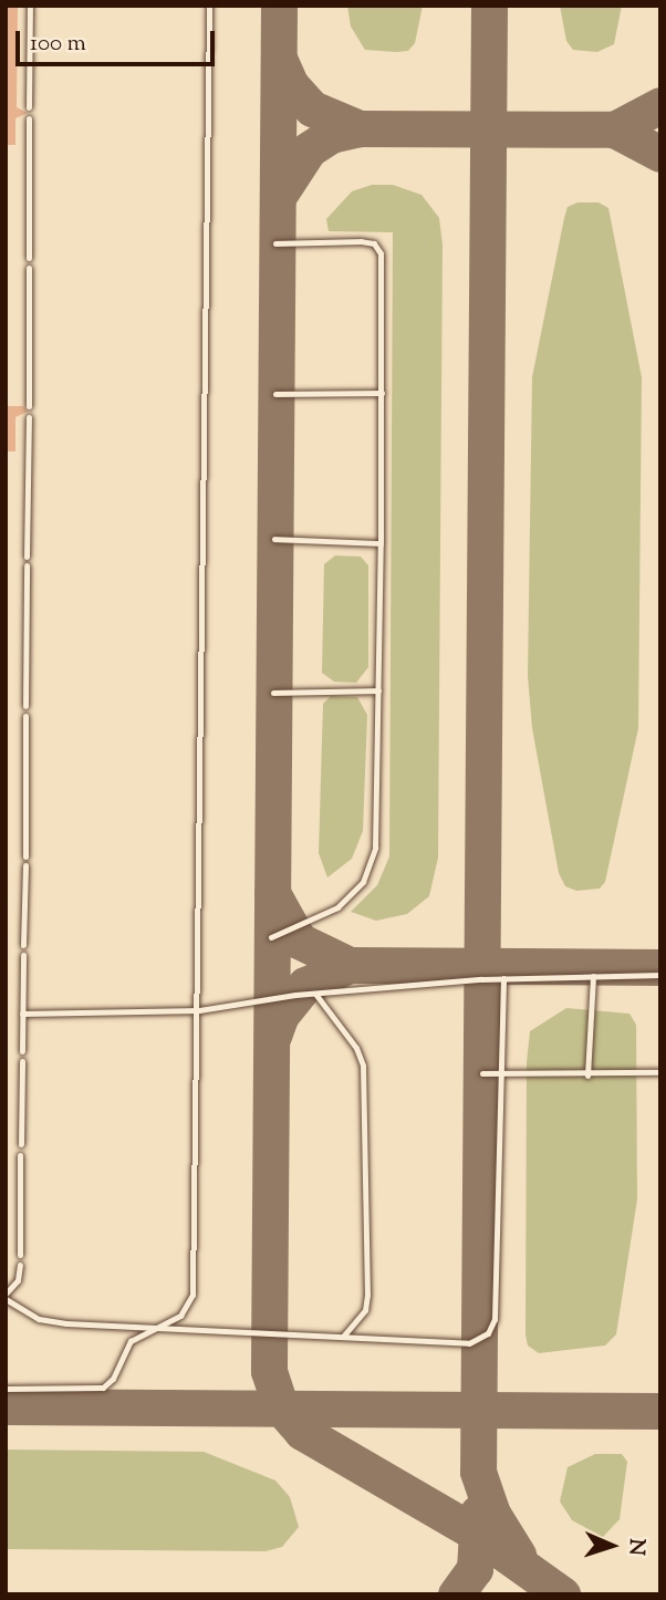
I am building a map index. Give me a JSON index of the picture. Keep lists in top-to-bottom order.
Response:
{
  "scale_bar": "100 m",
  "north": "right"
}
